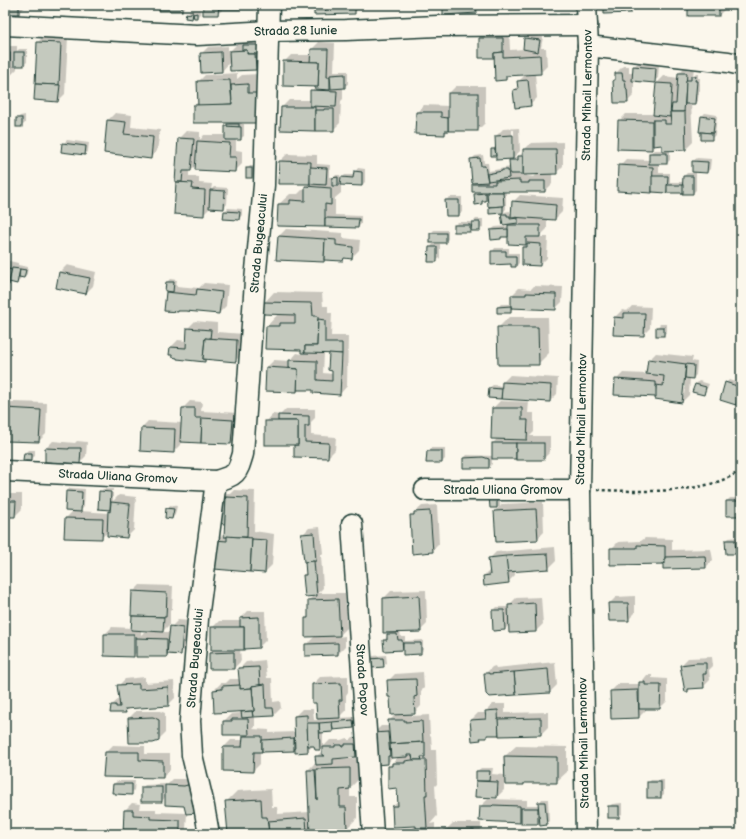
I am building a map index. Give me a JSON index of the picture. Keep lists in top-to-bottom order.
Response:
{
  "streets": {
    "street": [
      "Strada 28 Iunie",
      "Strada Mihail Lermontov",
      "Strada Bugeacului",
      "Strada Uliana Gromov",
      "Strada Popov"
    ]
  },
  "crossings": [
    ["Strada 28 Iunie", "Strada Mihail Lermontov"],
    ["Strada 28 Iunie", "Strada Bugeacului"],
    ["Strada Mihail Lermontov", "Strada Uliana Gromov"],
    ["Strada Bugeacului", "Strada Uliana Gromov"]
  ]
}
